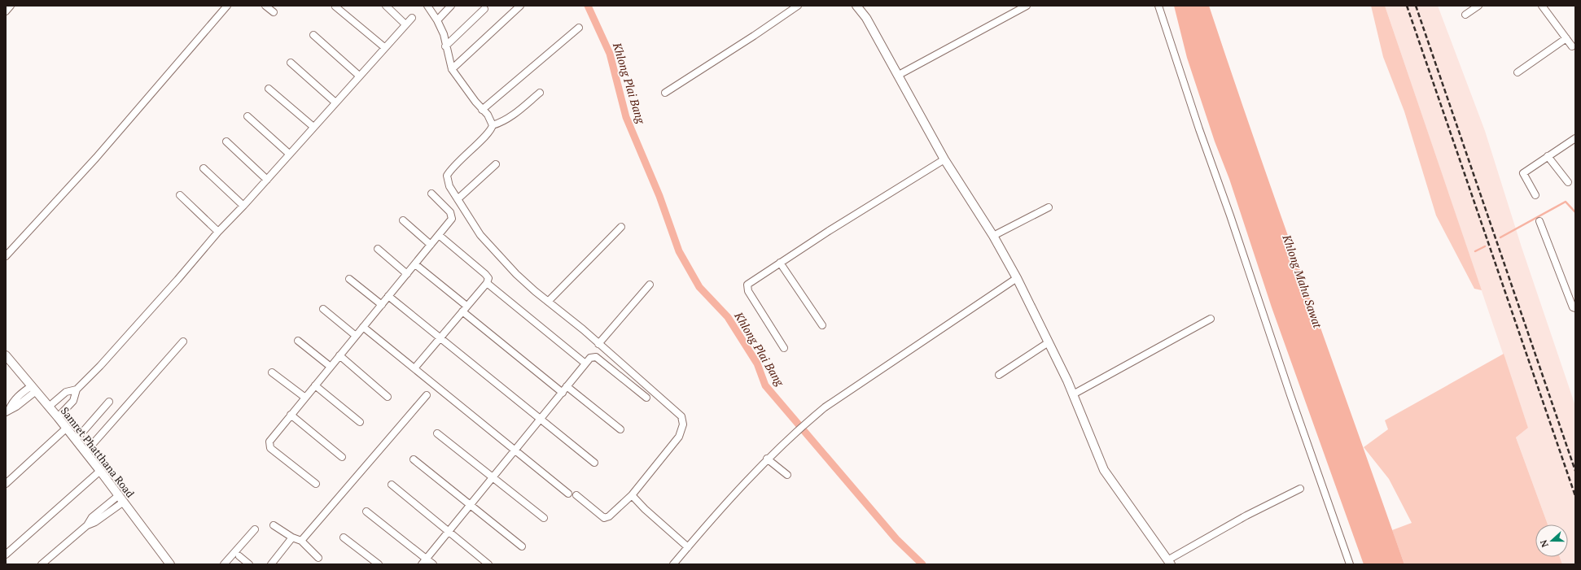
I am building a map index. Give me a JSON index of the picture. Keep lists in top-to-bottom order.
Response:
{
  "streets": {
    "street": ["Samret Phatthana Road"]
  },
  "water": ["Khlong Plai Bang", "Khlong Maha Sawat"],
  "north": "left"
}
